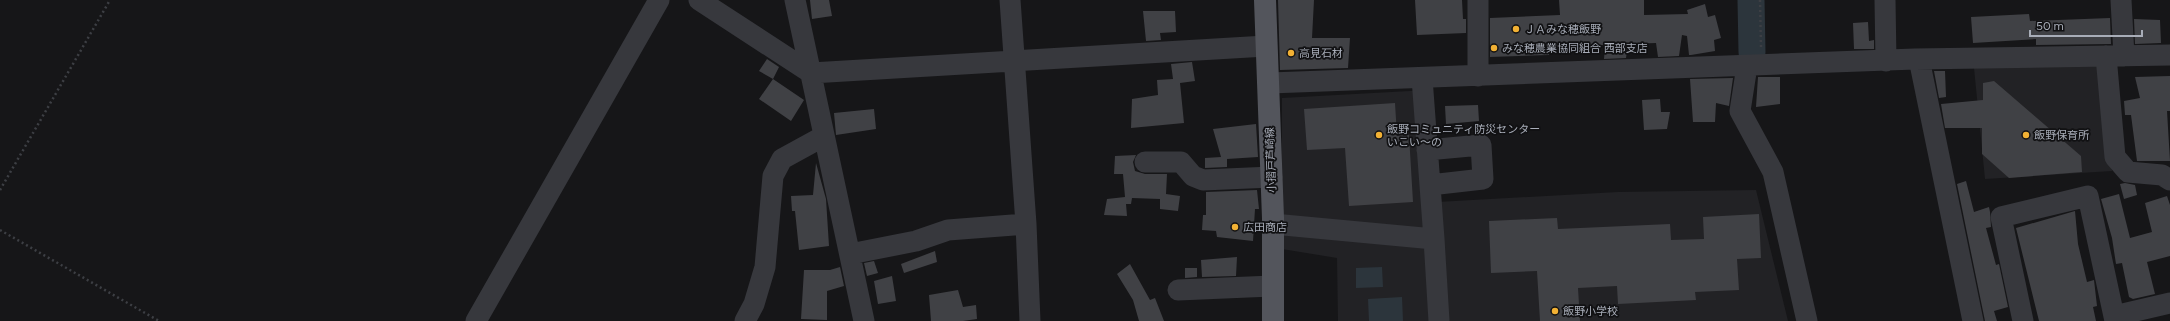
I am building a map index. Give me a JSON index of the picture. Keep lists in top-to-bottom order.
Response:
{
  "streets": {
    "main road": ["小摺戸芦崎線"]
  },
  "places": [
    "ＪＡみな穂飯野",
    "みな穂農業協同組合 西部支店",
    "高見石材",
    "飯野コミュニティ防災センター いこい～の",
    "飯野保育所",
    "広田商店",
    "飯野小学校"
  ],
  "scale_bar": "50 m"
}
